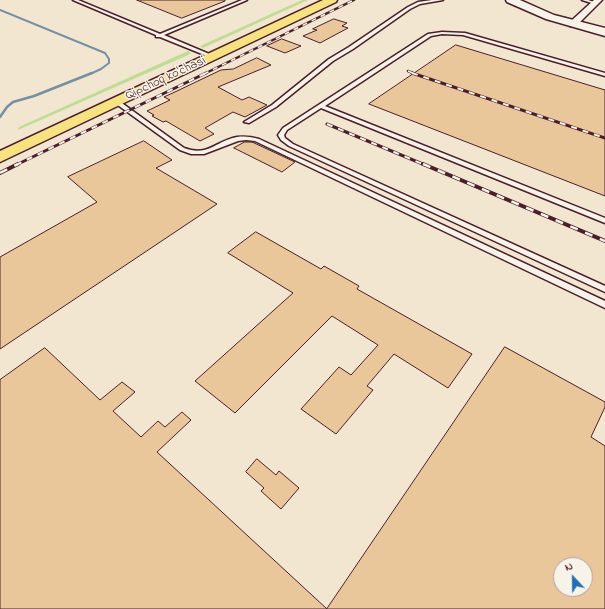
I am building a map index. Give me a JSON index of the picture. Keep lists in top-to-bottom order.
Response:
{
  "streets": {
    "main road": ["Qipchoq ko'chasi"]
  },
  "north": "top"
}
